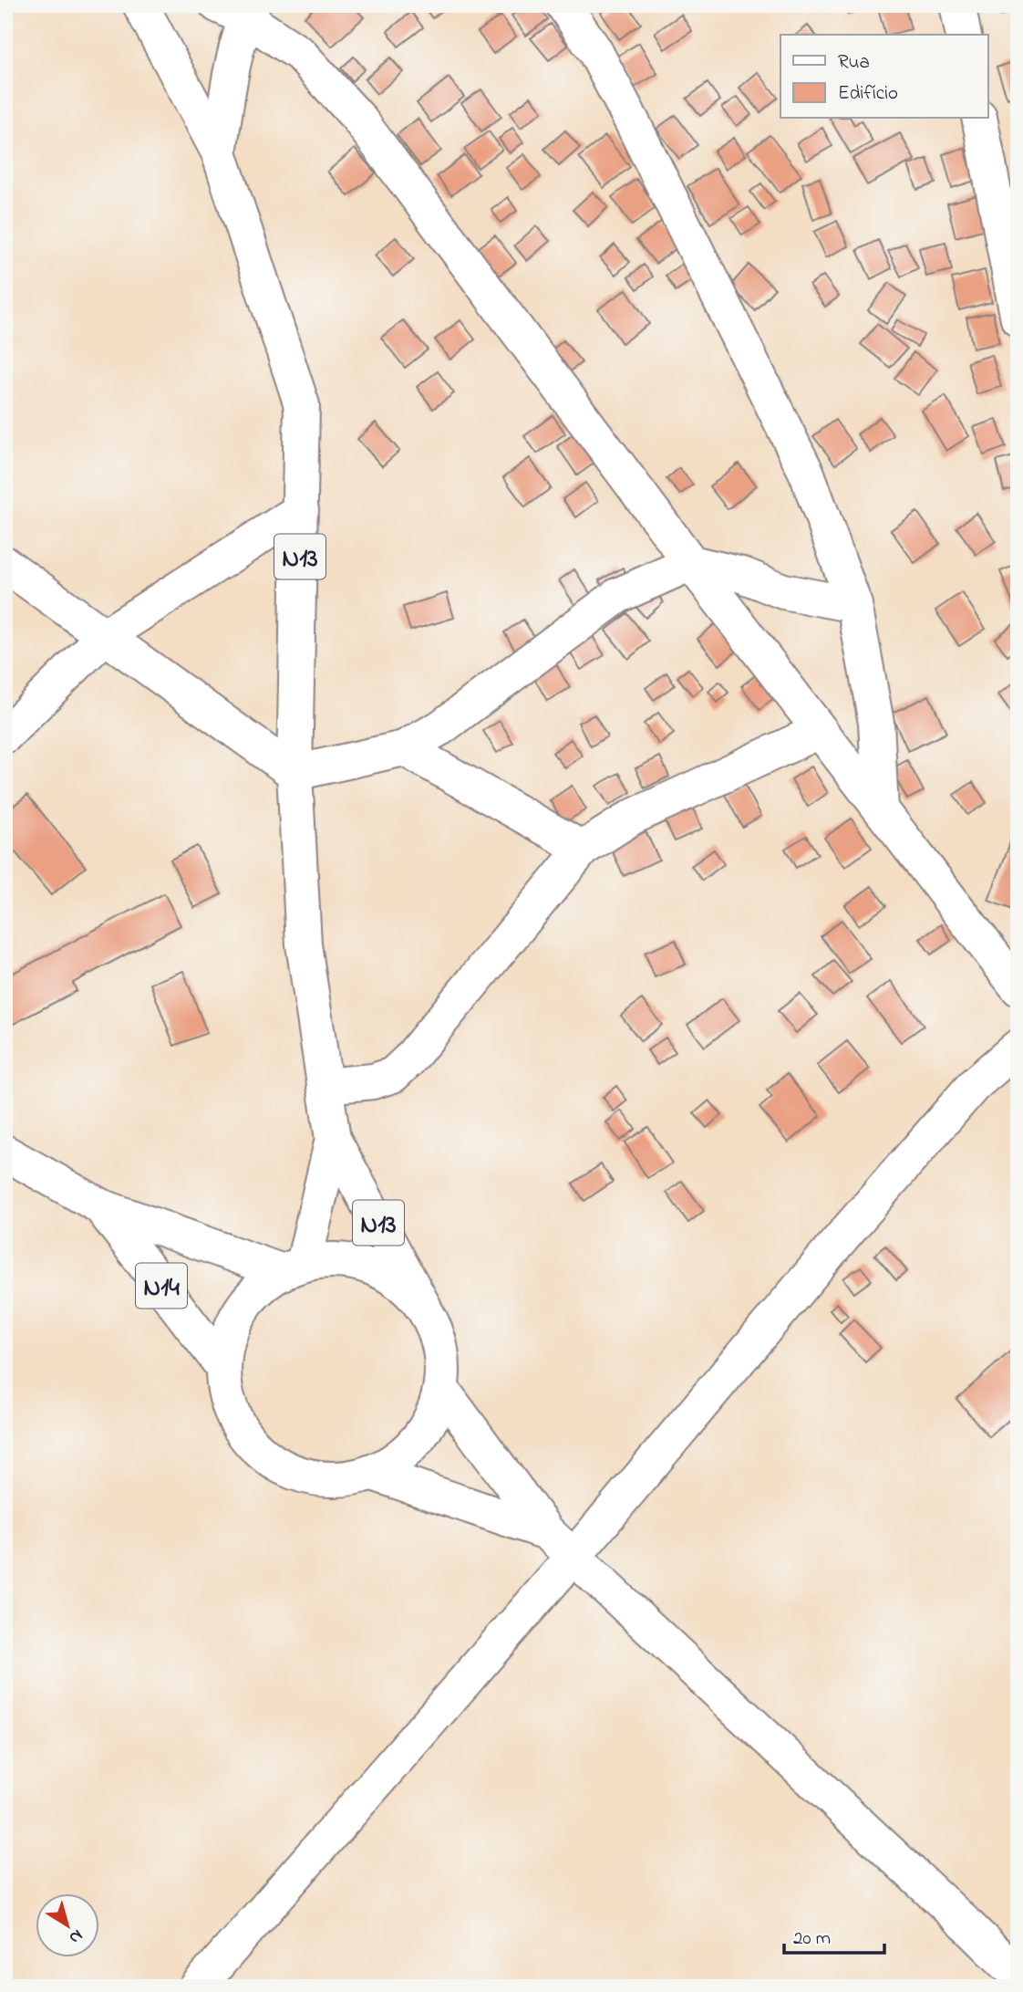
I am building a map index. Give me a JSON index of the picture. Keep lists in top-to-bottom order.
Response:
{
  "streets": {
    "street": ["N13", "N14"]
  },
  "crossings": [
    ["N13", "N14"]
  ],
  "legend": ["Rua", "Edifício"],
  "scale_bar": "20 m",
  "north": "bottom right"
}
